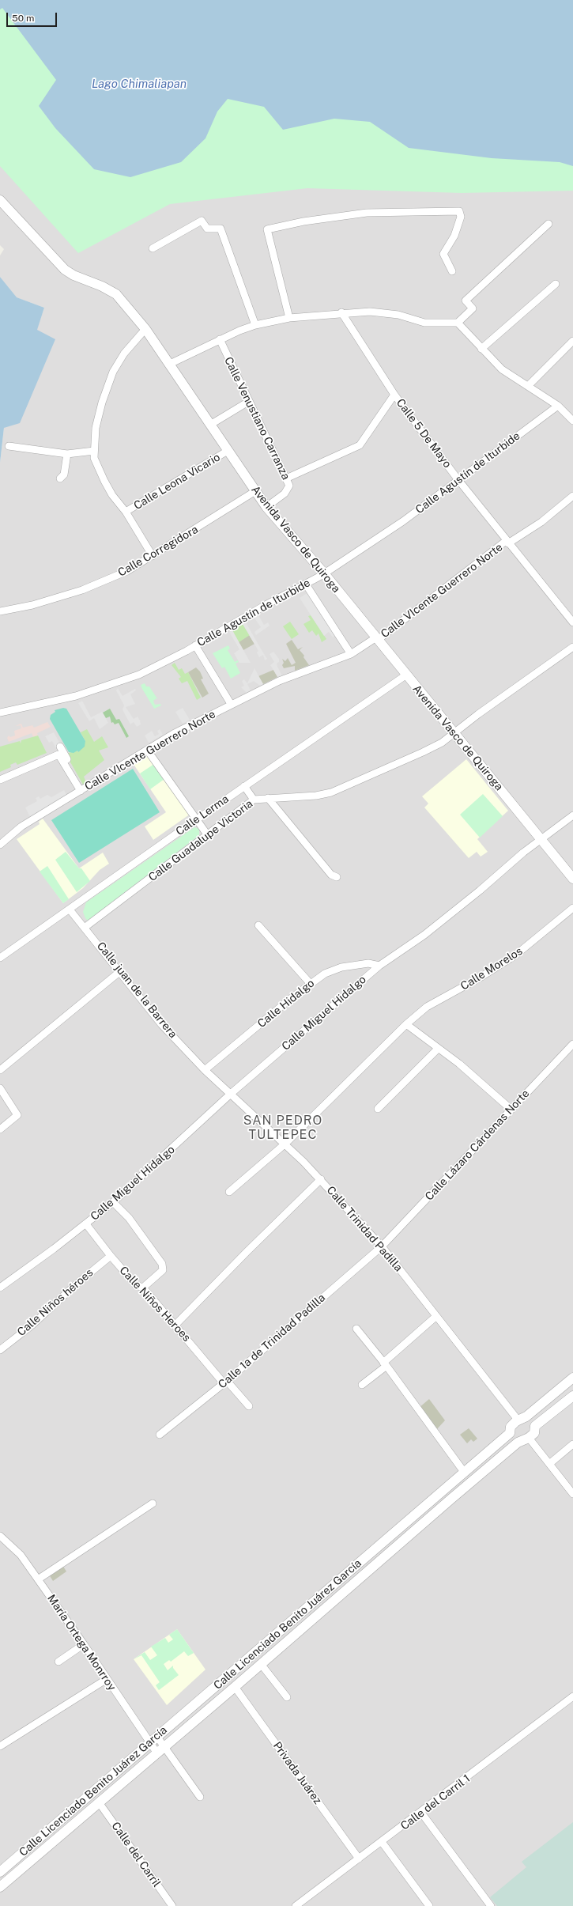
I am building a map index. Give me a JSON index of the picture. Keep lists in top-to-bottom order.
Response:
{
  "streets": {
    "street": [
      "Calle Venustiano Carranza",
      "Calle 5 De Mayo",
      "Calle Agustín de Iturbide",
      "Calle Leona Vicario",
      "Avenida Vasco de Quiroga",
      "Calle Corregidora",
      "Calle VIcente Guerrero Norte",
      "Calle Lerma",
      "Calle Guadalupe Victoria",
      "Calle Morelos",
      "Calle juan de la Barrera",
      "Calle Hidalgo",
      "Calle Miguel Hidalgo",
      "Calle Lázaro Cárdenas Norte",
      "Calle Trinidad Padilla",
      "Calle Niños héroes",
      "Calle Niños Heroes",
      "Calle 1a de Trinidad Padilla",
      "Calle Licenciado Benito Juárez García",
      "María Ortega Monrroy",
      "Privada Juárez",
      "Calle del Carril 1",
      "Calle del Carril"
    ]
  },
  "crossings": [
    ["Calle Venustiano Carranza", "Avenida Vasco de Quiroga"],
    ["Calle 5 De Mayo", "Calle Agustín de Iturbide"],
    ["Calle 5 De Mayo", "Calle VIcente Guerrero Norte"],
    ["Calle Agustín de Iturbide", "Avenida Vasco de Quiroga"],
    ["Calle Leona Vicario", "Avenida Vasco de Quiroga"],
    ["Calle Leona Vicario", "Calle Corregidora"],
    ["Avenida Vasco de Quiroga", "Calle Corregidora"],
    ["Avenida Vasco de Quiroga", "Calle VIcente Guerrero Norte"],
    ["Avenida Vasco de Quiroga", "Calle Lerma"],
    ["Avenida Vasco de Quiroga", "Calle Guadalupe Victoria"],
    ["Avenida Vasco de Quiroga", "Calle Miguel Hidalgo"],
    ["Calle Lerma", "Calle juan de la Barrera"],
    ["Calle Guadalupe Victoria", "Calle juan de la Barrera"],
    ["Calle Morelos", "Calle Trinidad Padilla"],
    ["Calle juan de la Barrera", "Calle Hidalgo"],
    ["Calle juan de la Barrera", "Calle Trinidad Padilla"],
    ["Calle Hidalgo", "Calle Miguel Hidalgo"],
    ["Calle Hidalgo", "Calle Trinidad Padilla"],
    ["Calle Miguel Hidalgo", "Calle Trinidad Padilla"],
    ["Calle Miguel Hidalgo", "Calle Niños Heroes"],
    ["Calle Lázaro Cárdenas Norte", "Calle Trinidad Padilla"],
    ["Calle Lázaro Cárdenas Norte", "Calle 1a de Trinidad Padilla"],
    ["Calle Trinidad Padilla", "Calle 1a de Trinidad Padilla"],
    ["Calle Trinidad Padilla", "Calle Licenciado Benito Juárez García"],
    ["Calle Niños héroes", "Calle Niños Heroes"],
    ["Calle Niños Heroes", "Calle 1a de Trinidad Padilla"],
    ["Calle Licenciado Benito Juárez García", "María Ortega Monrroy"],
    ["Calle Licenciado Benito Juárez García", "Privada Juárez"],
    ["Calle Licenciado Benito Juárez García", "Calle del Carril"],
    ["Privada Juárez", "Calle del Carril 1"]
  ],
  "districts": ["SAN PEDRO TULTEPEC"],
  "water": ["Lago Chimaliapan"],
  "scale_bar": "50 m"
}
